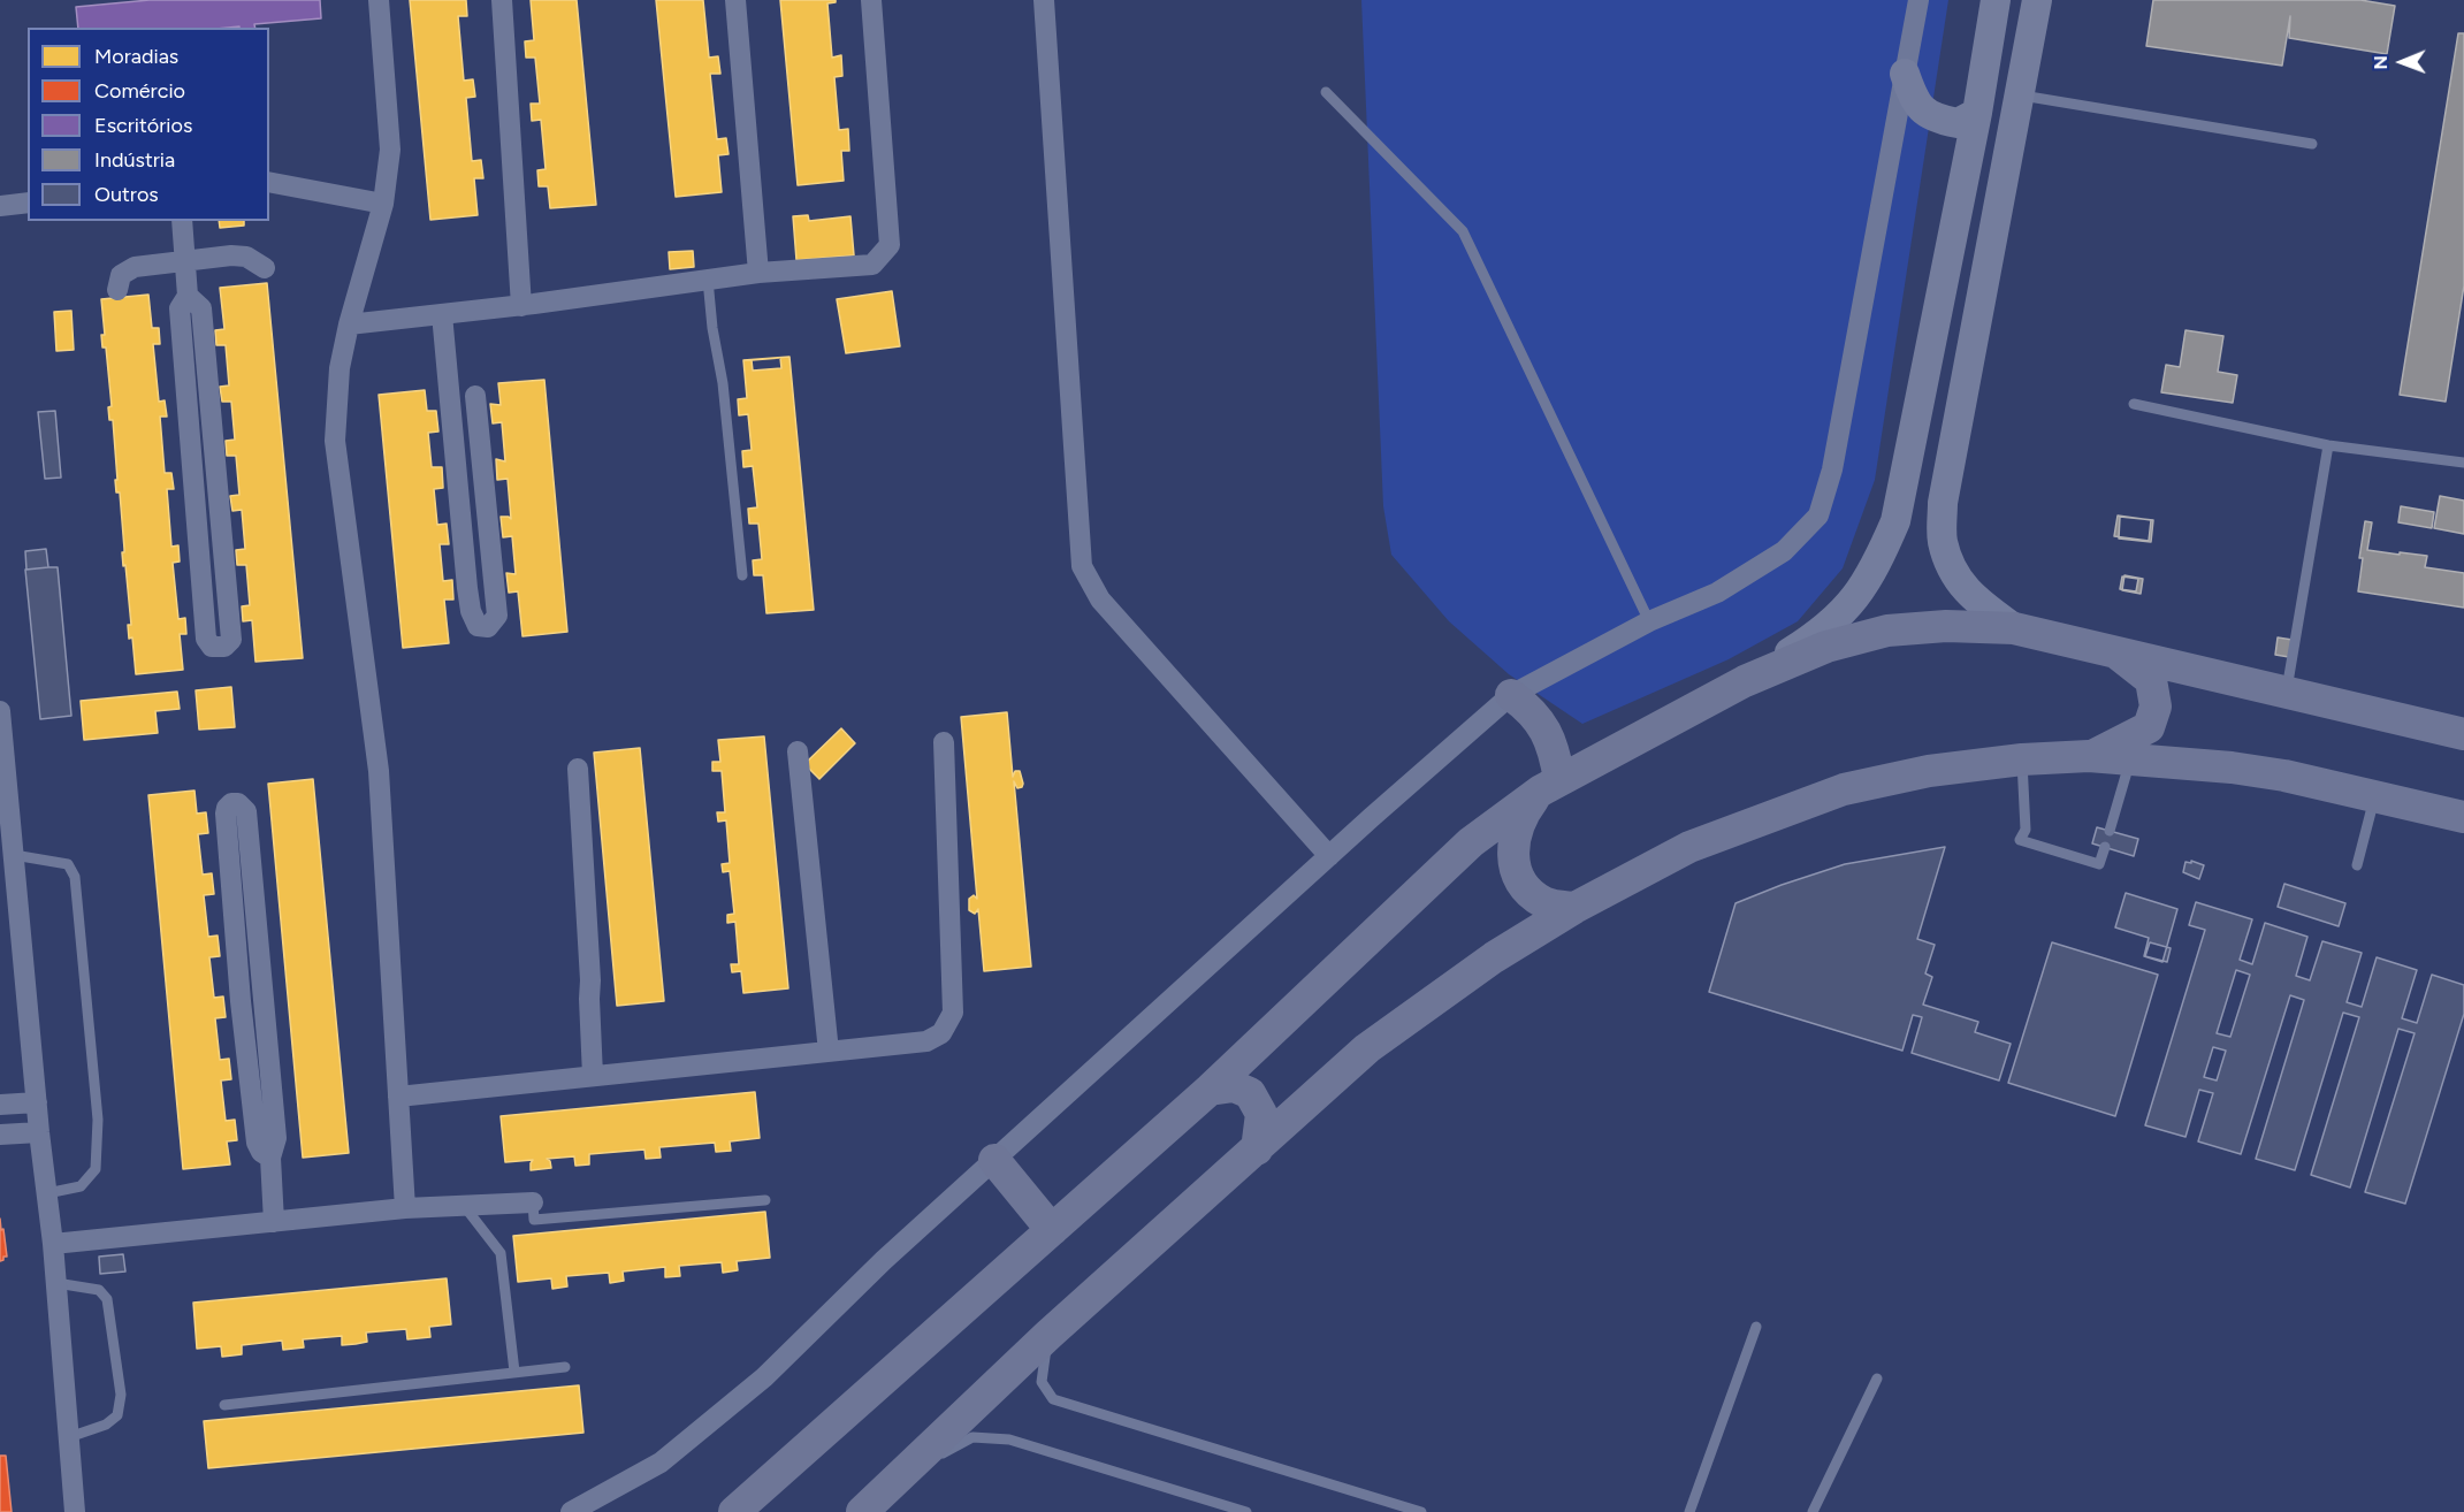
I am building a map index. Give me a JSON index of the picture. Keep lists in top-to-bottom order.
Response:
{
  "legend": [
    "Moradias",
    "Comércio",
    "Escritórios",
    "Indústria",
    "Outros"
  ],
  "north": "left"
}
